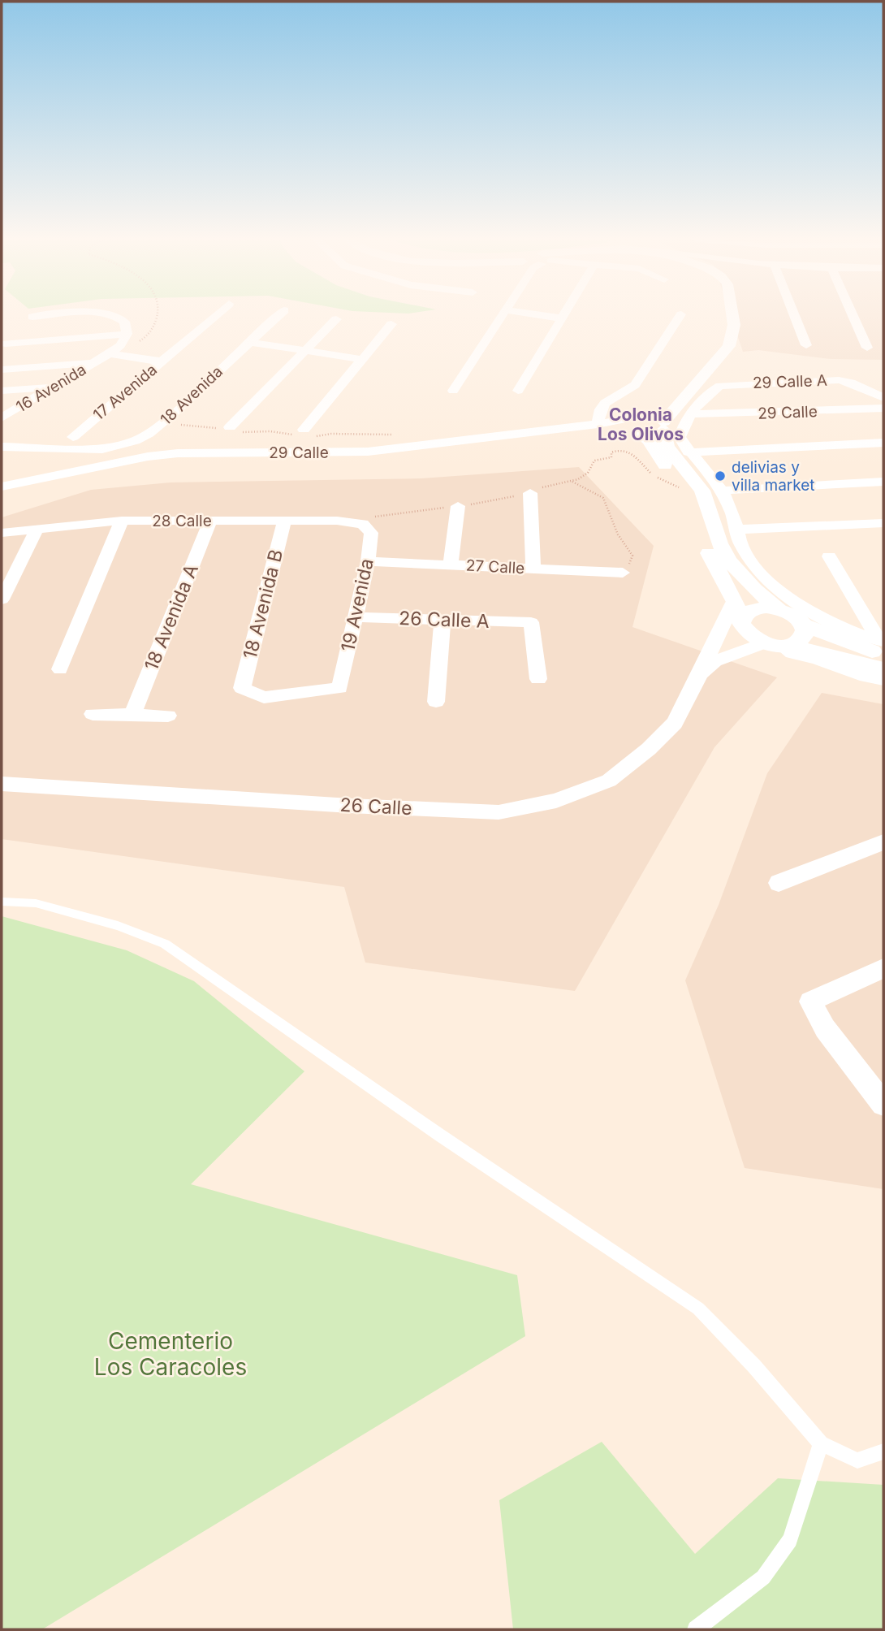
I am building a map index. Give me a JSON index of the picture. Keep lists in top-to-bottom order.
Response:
{
  "streets": {
    "street": [
      "29 Calle A",
      "16 Avenida",
      "17 Avenida",
      "18 Avenida",
      "29 Calle",
      "28 Calle",
      "27 Calle",
      "18 Avenida B",
      "19 Avenida",
      "18 Avenida A",
      "26 Calle A",
      "26 Calle"
    ]
  },
  "crossings": [
    ["29 Calle A", "29 Calle"],
    ["28 Calle", "18 Avenida B"],
    ["28 Calle", "19 Avenida"],
    ["28 Calle", "18 Avenida A"],
    ["27 Calle", "19 Avenida"],
    ["18 Avenida B", "19 Avenida"],
    ["19 Avenida", "26 Calle A"]
  ],
  "districts": ["Colonia Los Olivos"],
  "parks": ["Cementerio Los Caracoles"],
  "places": ["delivias y villa market"]
}
